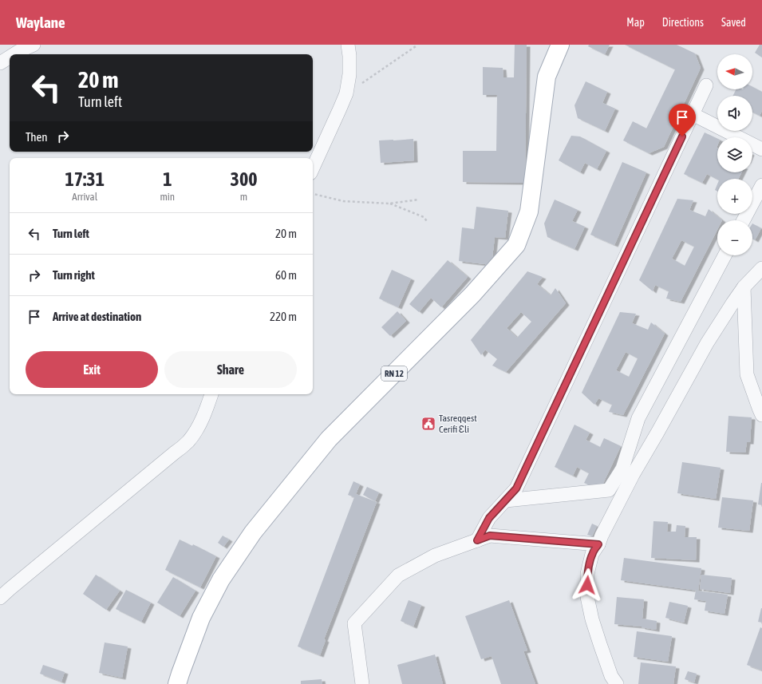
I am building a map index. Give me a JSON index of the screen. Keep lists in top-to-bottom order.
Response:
{
  "streets": {
    "main road": ["RN 12"]
  },
  "places": {
    "public building": ["Tasreqqest Cerifi Ɛli"]
  },
  "north": "left",
  "page": {
    "header": "Waylane",
    "nav": ["Map", "Directions", "Saved"],
    "map_buttons": ["+", "−"],
    "turn": ["20 m", "Turn left"],
    "then": "Then",
    "eta": [
      "17:31",
      "Arrival",
      "1",
      "min",
      "300",
      "m"
    ],
    "list": [
      {
        "name": "Turn left",
        "value": "20 m"
      },
      {
        "name": "Turn right",
        "value": "60 m"
      },
      {
        "name": "Arrive at destination",
        "value": "220 m"
      }
    ],
    "buttons": ["Exit", "Share"]
  }
}
